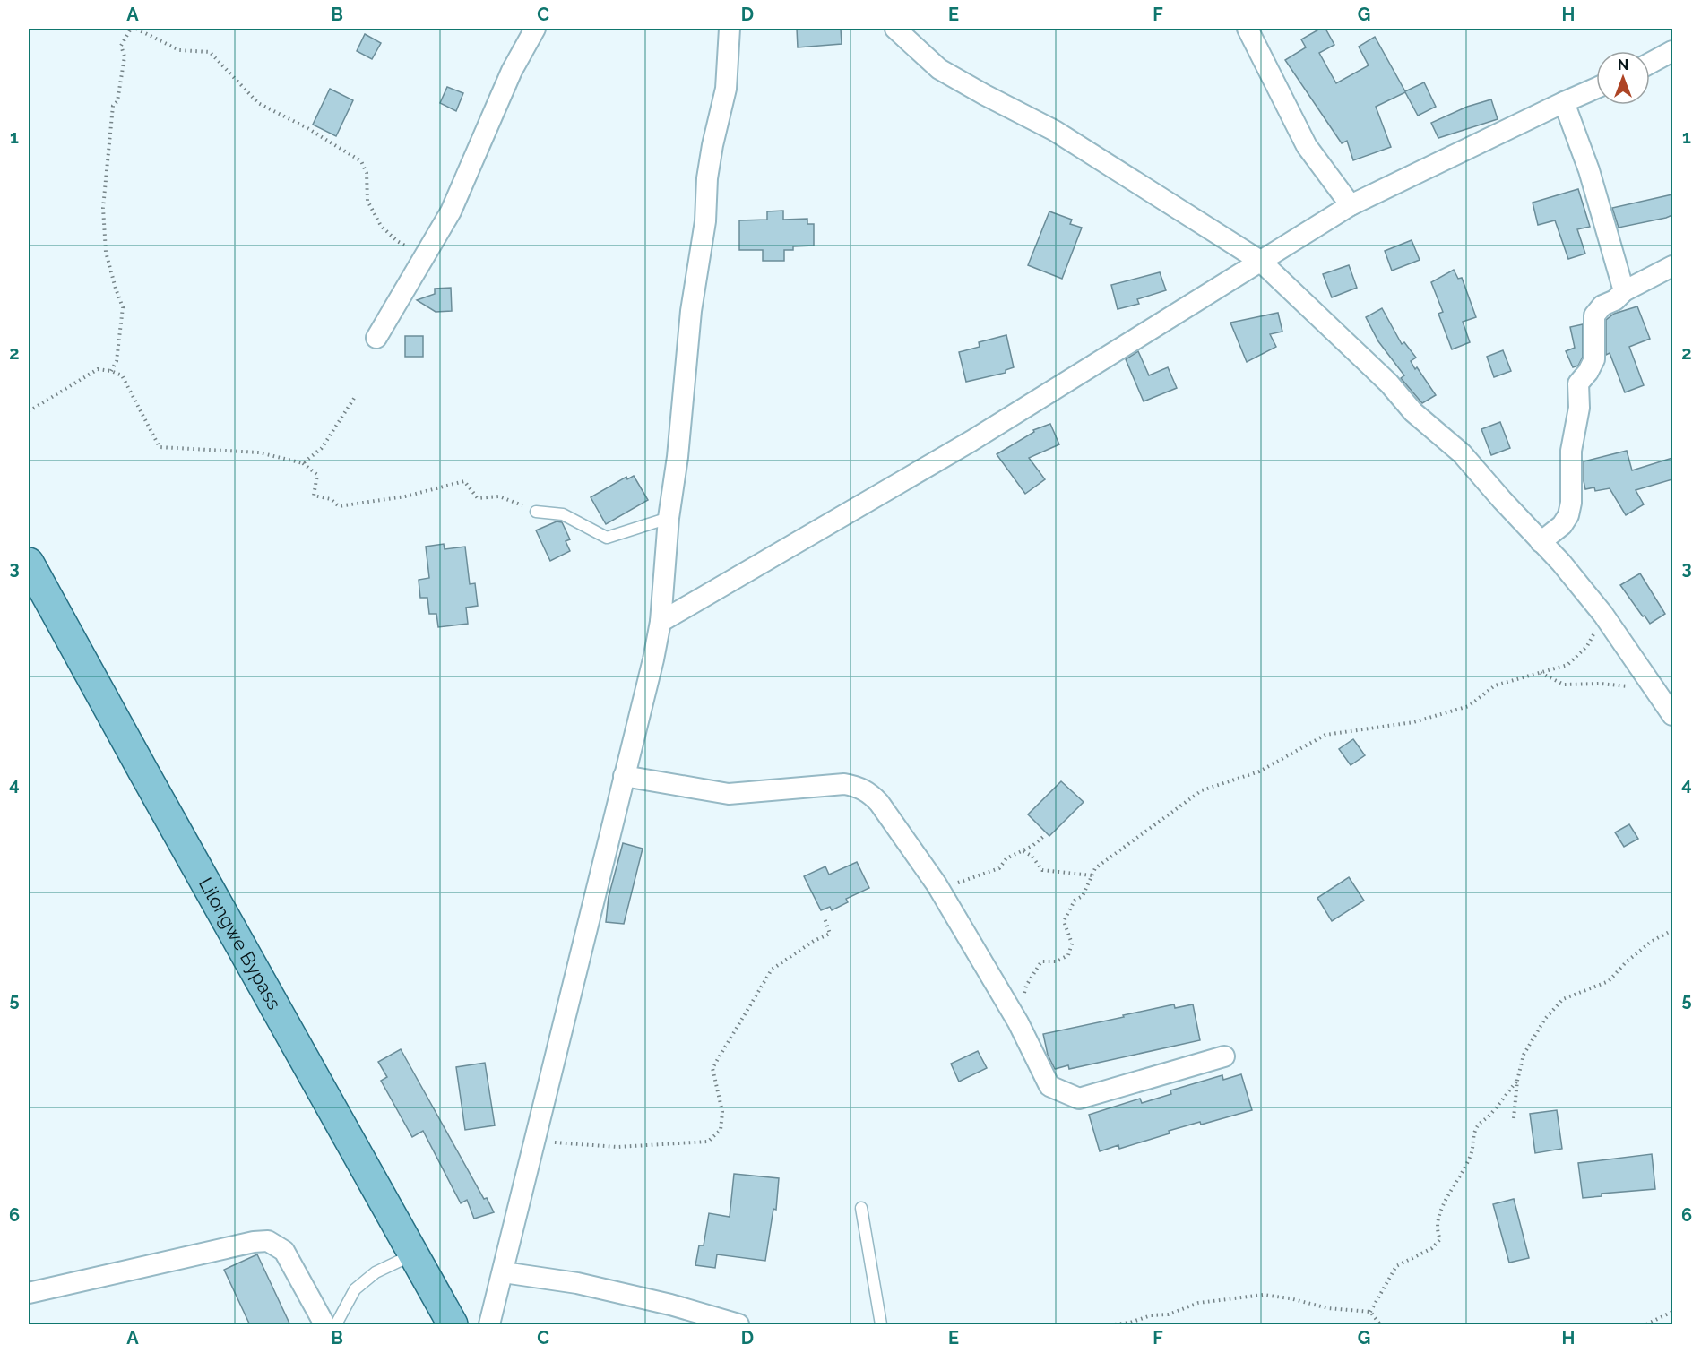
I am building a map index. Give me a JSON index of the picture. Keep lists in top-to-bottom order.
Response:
{
  "streets": {
    "main road": ["Lilongwe Bypass"]
  },
  "north": "top",
  "grid": {
    "columns": [
      "A",
      "B",
      "C",
      "D",
      "E",
      "F",
      "G",
      "H"
    ],
    "rows": [
      "1",
      "2",
      "3",
      "4",
      "5",
      "6"
    ]
  }
}
